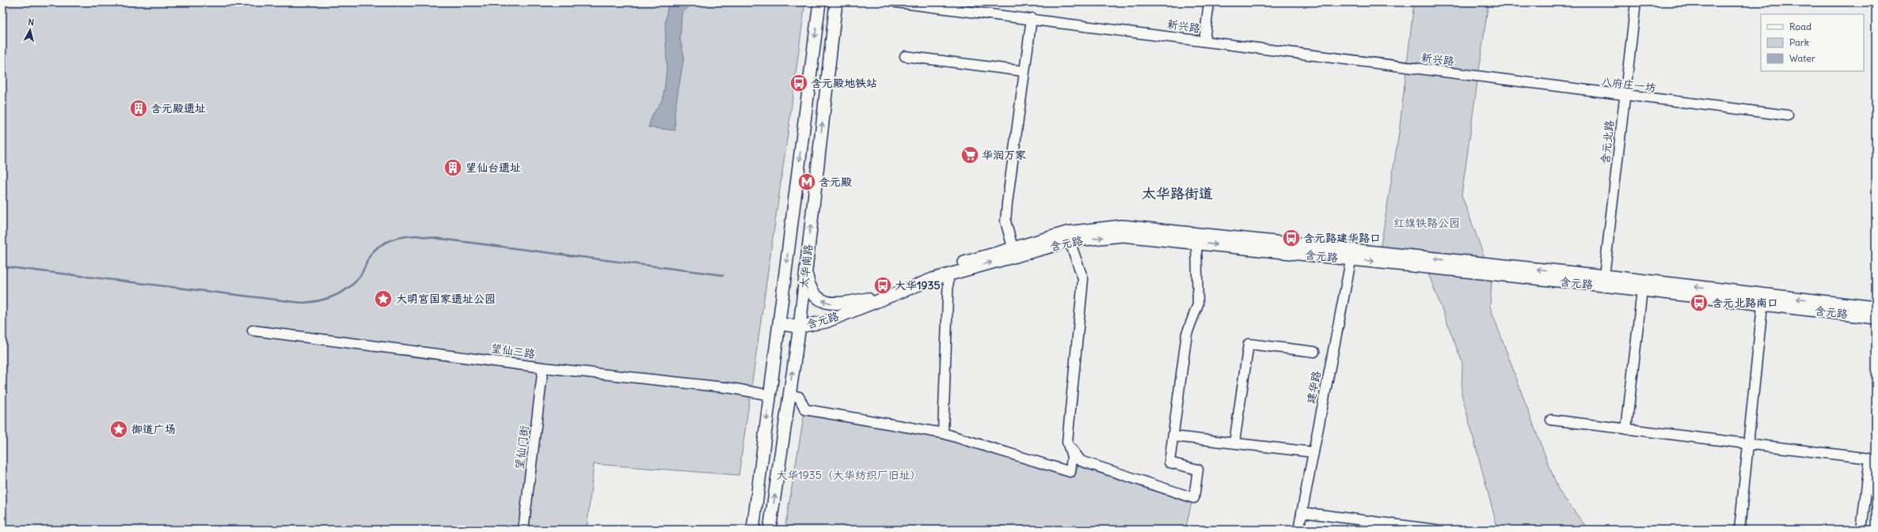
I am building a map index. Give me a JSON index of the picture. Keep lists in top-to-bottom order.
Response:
{
  "streets": {
    "main road": ["含元路", "太华南路"],
    "street": [
      "新兴路",
      "八府庄一坊",
      "含元北路",
      "望仙三路",
      "建华路",
      "望仙门街"
    ]
  },
  "crossings": [
    ["新兴路", "八府庄一坊"],
    ["八府庄一坊", "含元北路"],
    ["含元北路", "含元路"],
    ["含元路", "太华南路"],
    ["含元路", "建华路"],
    ["太华南路", "望仙三路"],
    ["望仙三路", "望仙门街"]
  ],
  "districts": ["太华路街道"],
  "parks": ["红旗铁路公园", "大华1935（大华纺织厂旧址）"],
  "places": {
    "bus stop": [
      "含元殿地铁站",
      "含元路建华路口",
      "大华1935",
      "含元北路南口"
    ],
    "building": ["含元殿遗址", "望仙台遗址"],
    "supermarket": ["华润万家"],
    "metro station": ["含元殿"],
    "place": ["大明宫国家遗址公园", "御道广场"]
  },
  "legend": ["Road", "Park", "Water"],
  "north": "top"
}
